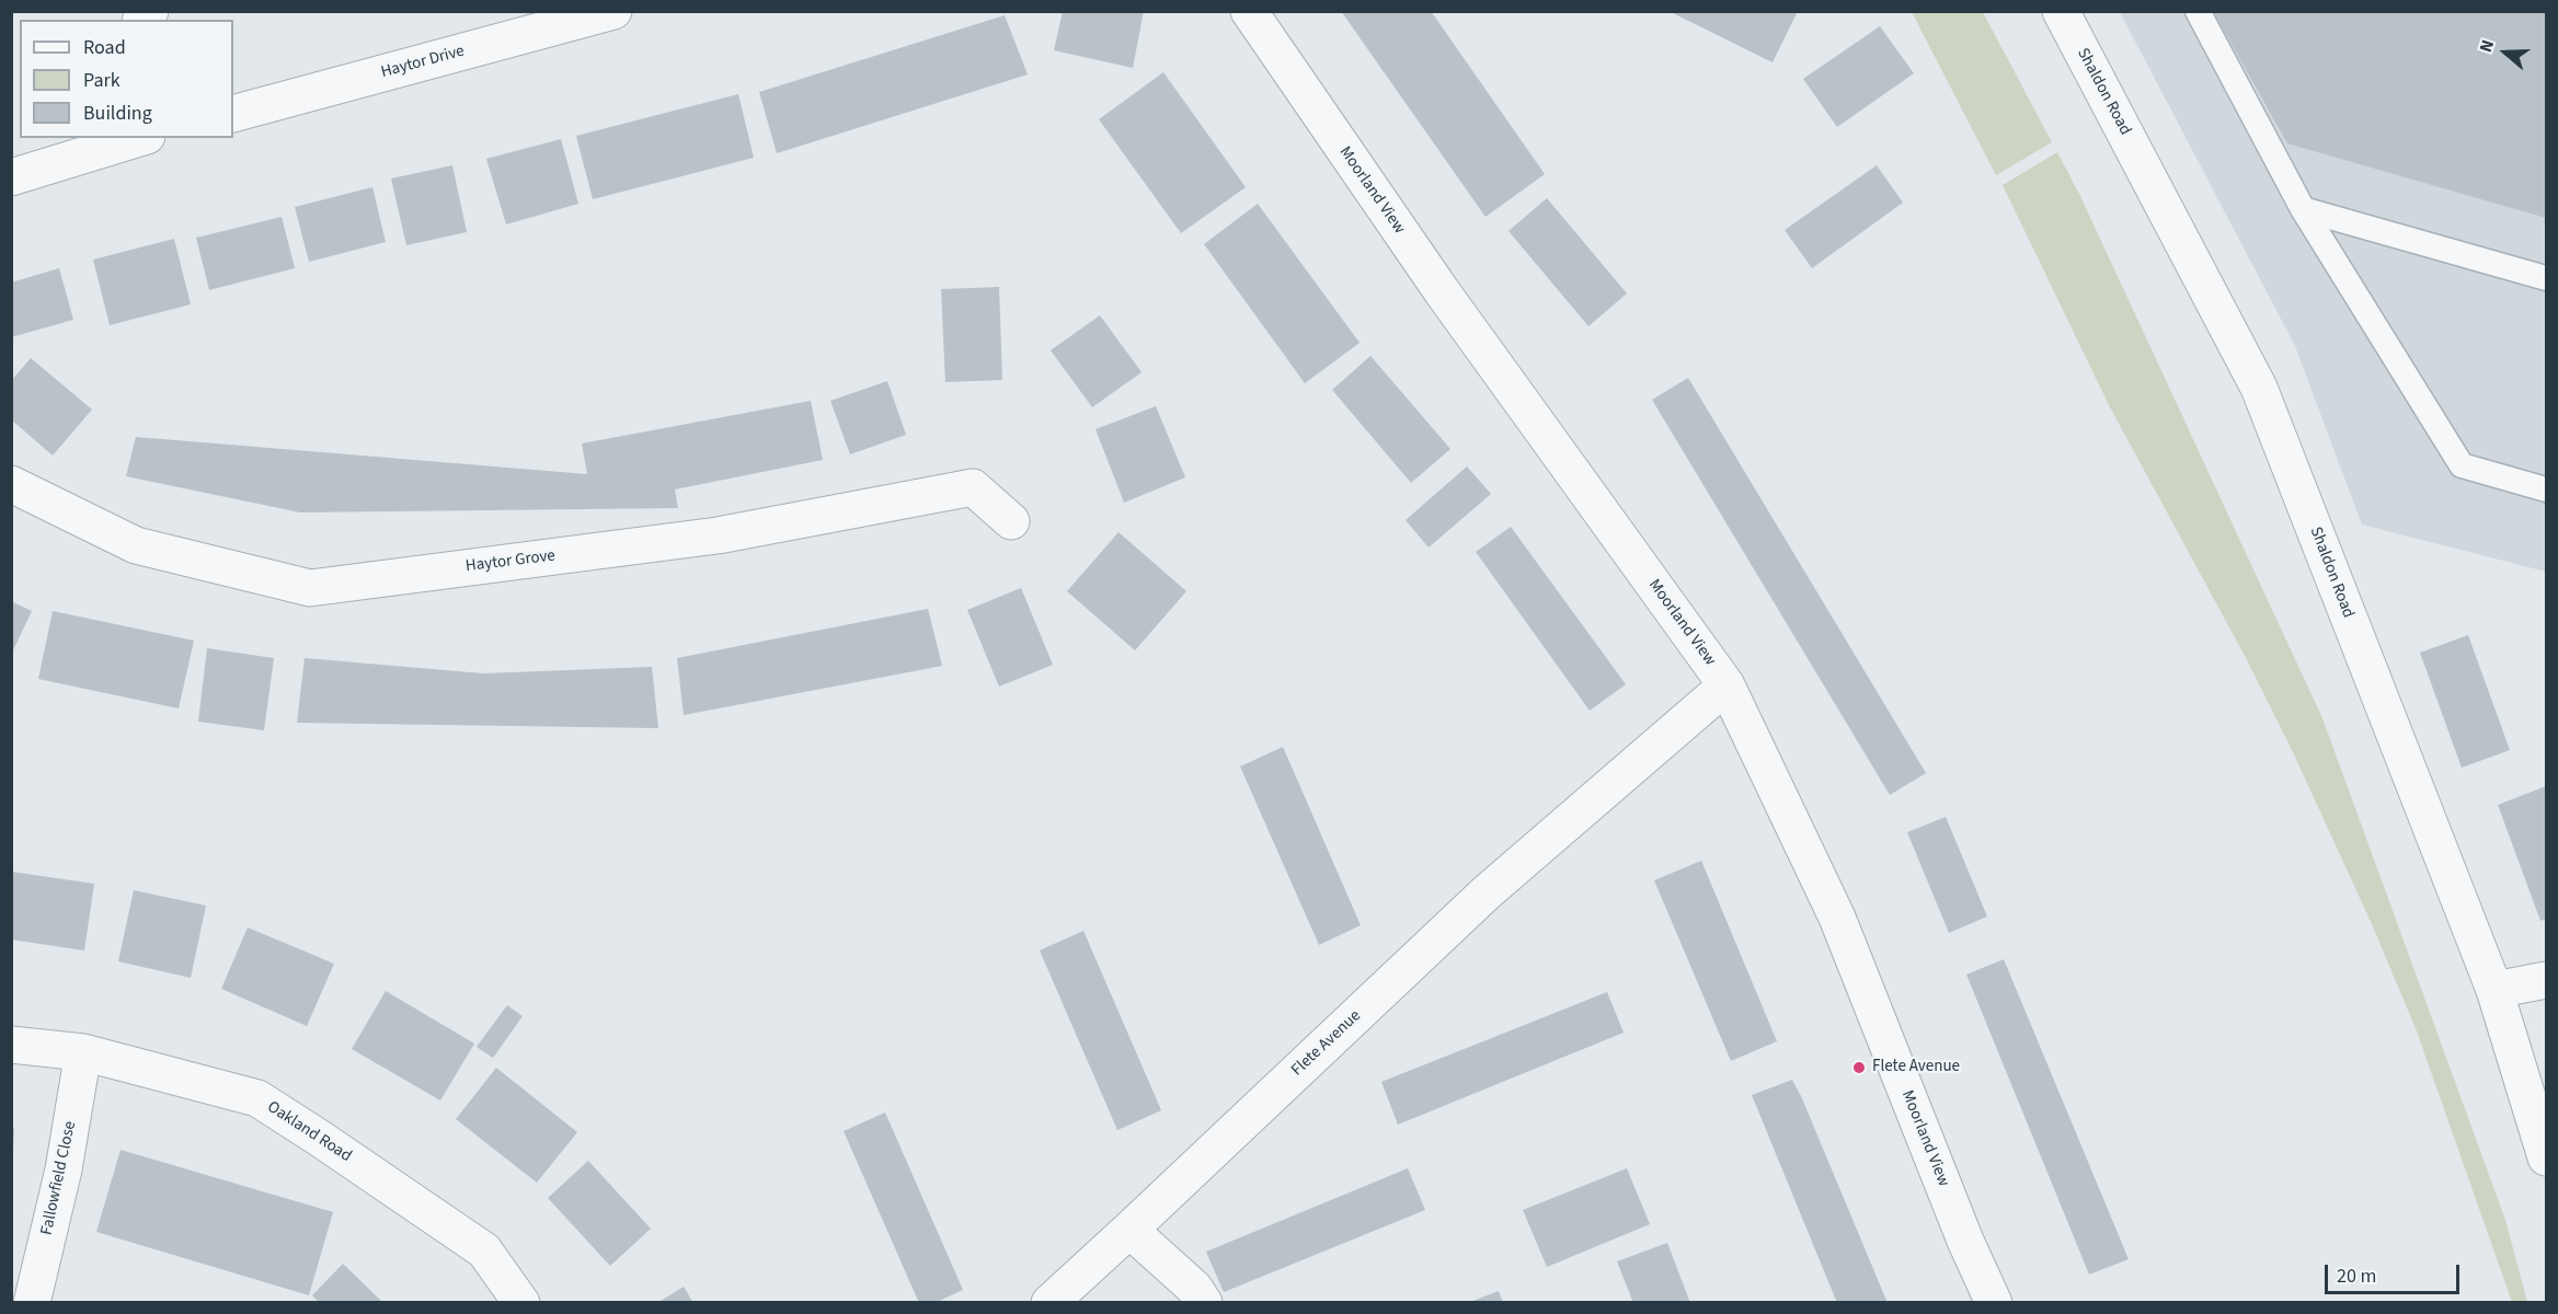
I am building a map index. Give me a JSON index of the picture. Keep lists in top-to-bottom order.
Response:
{
  "streets": {
    "street": [
      "Haytor Drive",
      "Shaldon Road",
      "Moorland View",
      "Haytor Grove",
      "Flete Avenue",
      "Oakland Road",
      "Fallowfield Close"
    ]
  },
  "crossings": [
    ["Moorland View", "Flete Avenue"],
    ["Oakland Road", "Fallowfield Close"]
  ],
  "places": ["Flete Avenue"],
  "legend": ["Road", "Park", "Building"],
  "scale_bar": "20 m",
  "north": "left"
}
